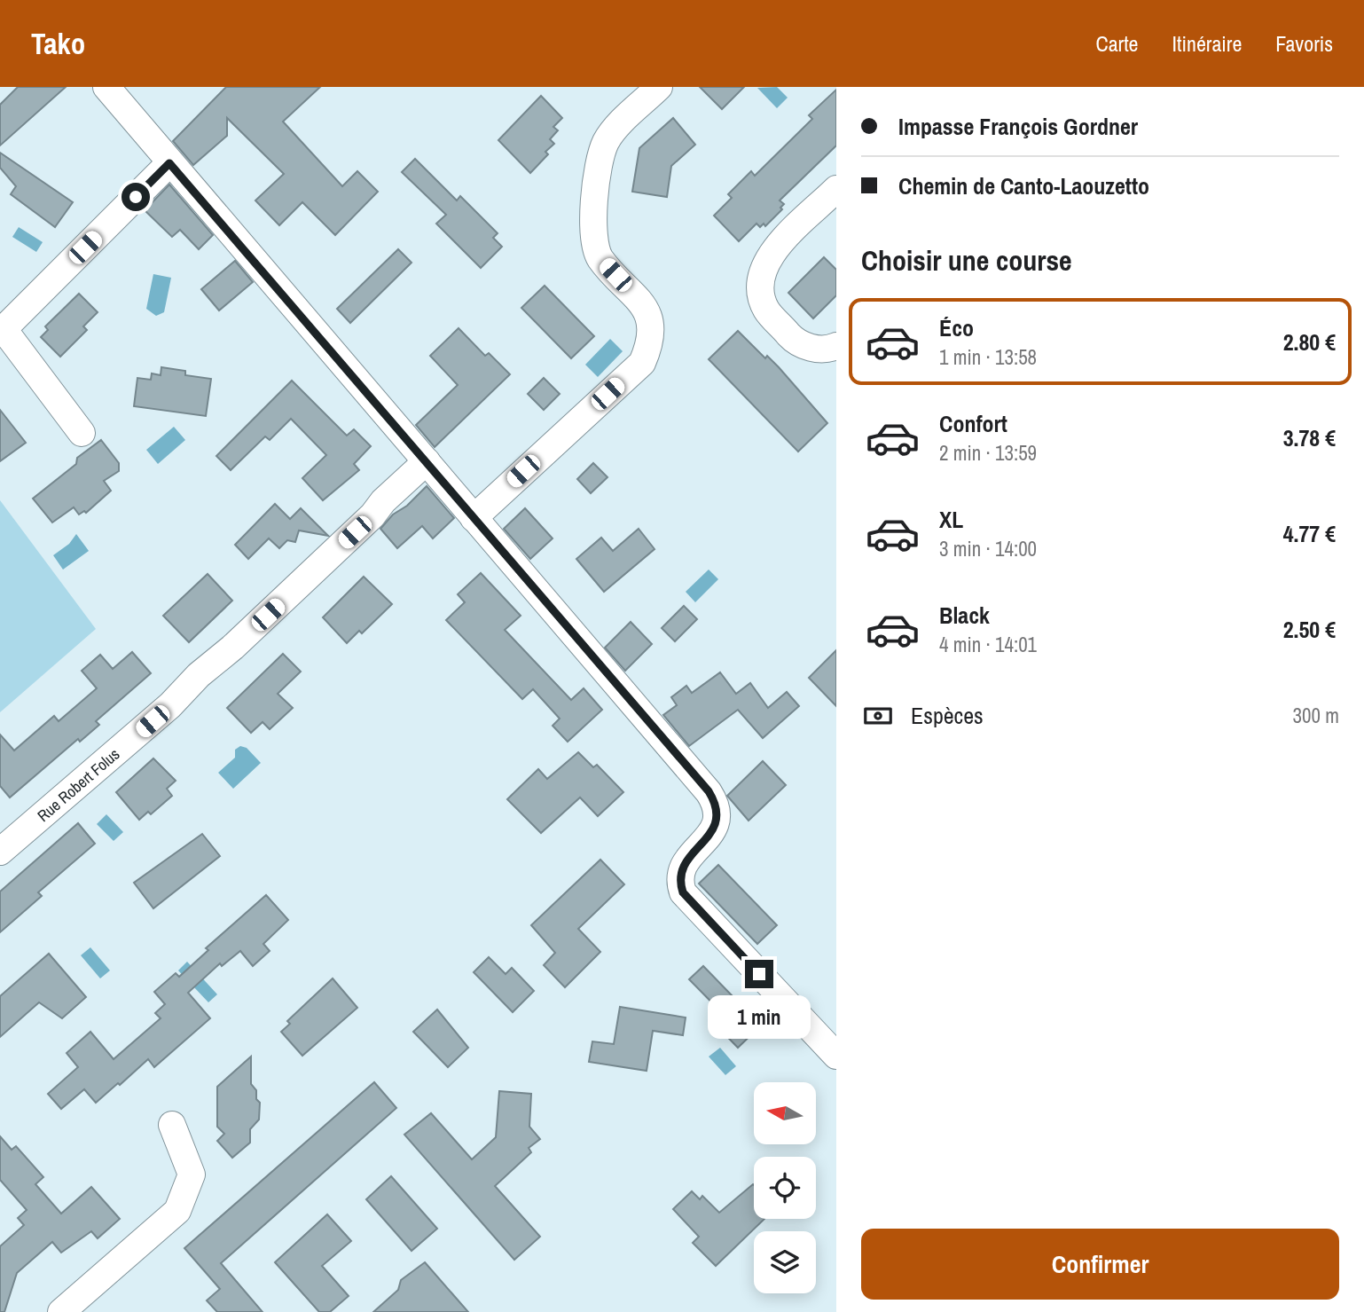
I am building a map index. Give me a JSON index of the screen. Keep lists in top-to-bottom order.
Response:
{
  "streets": {
    "street": ["Rue Robert Folus"]
  },
  "north": "left",
  "page": {
    "header": "Tako",
    "nav": ["Carte", "Itinéraire", "Favoris"],
    "banner": ["Impasse François Gordner", "Chemin de Canto-Laouzetto"],
    "heading": "Choisir une course",
    "list": [
      {
        "name": "Éco",
        "note": "1 min · 13:58",
        "value": "2.80 €"
      },
      {
        "name": "Confort",
        "note": "2 min · 13:59",
        "value": "3.78 €"
      },
      {
        "name": "XL",
        "note": "3 min · 14:00",
        "value": "4.77 €"
      },
      {
        "name": "Black",
        "note": "4 min · 14:01",
        "value": "2.50 €"
      }
    ],
    "pay": ["Espèces", "300 m"],
    "bubble": "1 min",
    "buttons": "Confirmer"
  }
}
